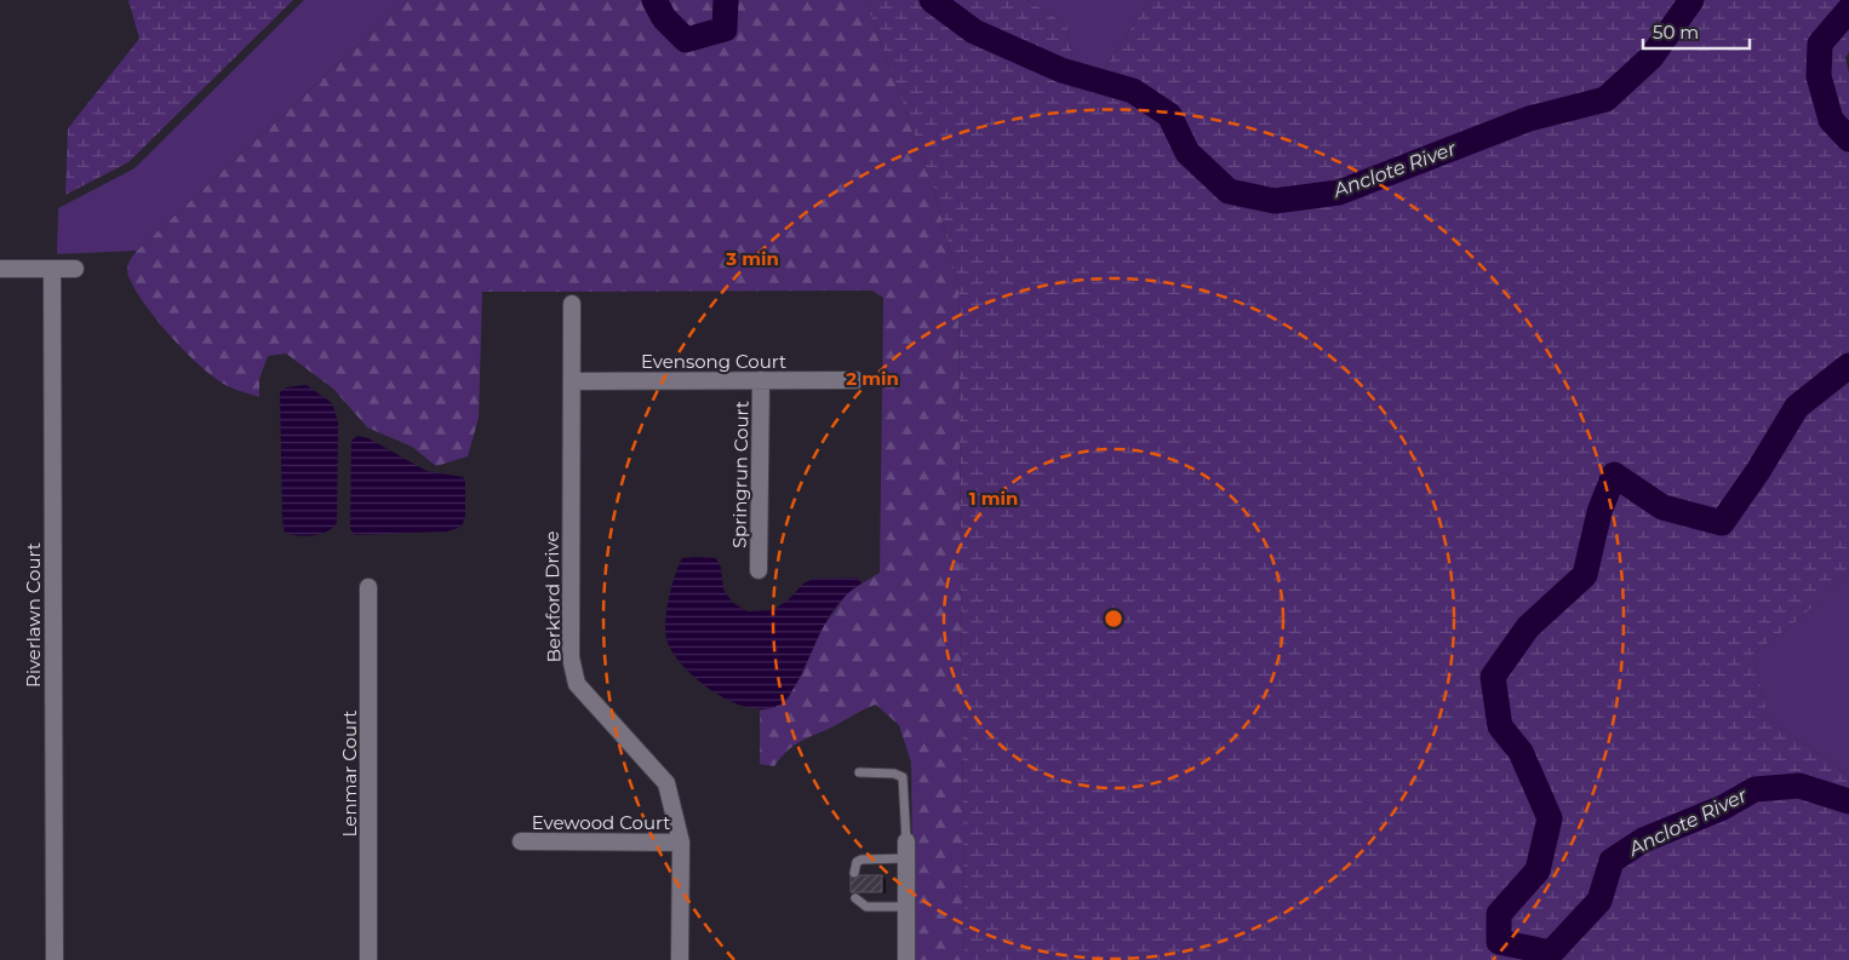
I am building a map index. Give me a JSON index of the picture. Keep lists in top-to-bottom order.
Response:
{
  "streets": {
    "street": [
      "Evensong Court",
      "Springrun Court",
      "Berkford Drive",
      "Riverlawn Court",
      "Lenmar Court",
      "Evewood Court"
    ]
  },
  "crossings": [
    ["Evensong Court", "Springrun Court"],
    ["Evensong Court", "Berkford Drive"],
    ["Berkford Drive", "Evewood Court"]
  ],
  "water": ["Anclote River"],
  "scale_bar": "50 m",
  "rings": ["3 min", "2 min", "1 min"]
}
